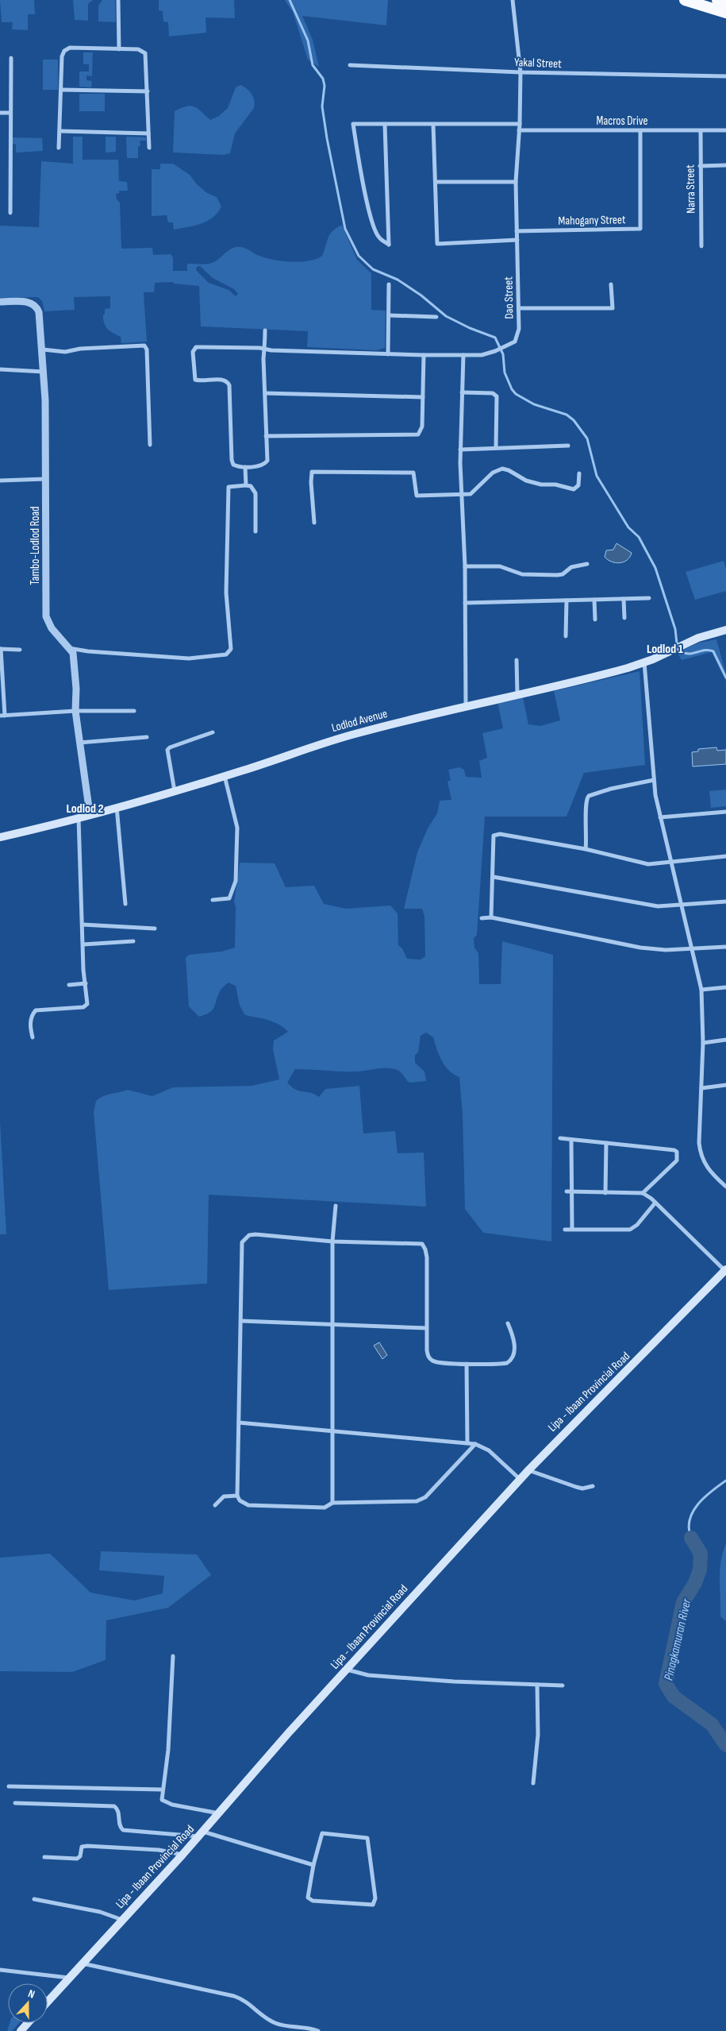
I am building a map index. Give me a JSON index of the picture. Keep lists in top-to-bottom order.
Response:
{
  "streets": {
    "main road": ["Lodlod Avenue", "Lipa - Ibaan Provincial Road"],
    "street": [
      "Yakal Street",
      "Macros Drive",
      "Narra Street",
      "Mahogany Street",
      "Dao Street",
      "Tambo-Lodlod Road"
    ]
  },
  "crossings": [
    ["Yakal Street", "Dao Street"],
    ["Macros Drive", "Narra Street"],
    ["Macros Drive", "Mahogany Street"],
    ["Macros Drive", "Dao Street"],
    ["Mahogany Street", "Dao Street"],
    ["Tambo-Lodlod Road", "Lodlod Avenue"]
  ],
  "districts": ["Lodlod 1", "Lodlod 2"],
  "water": ["Pinagkamuran River"],
  "north": "top"
}
